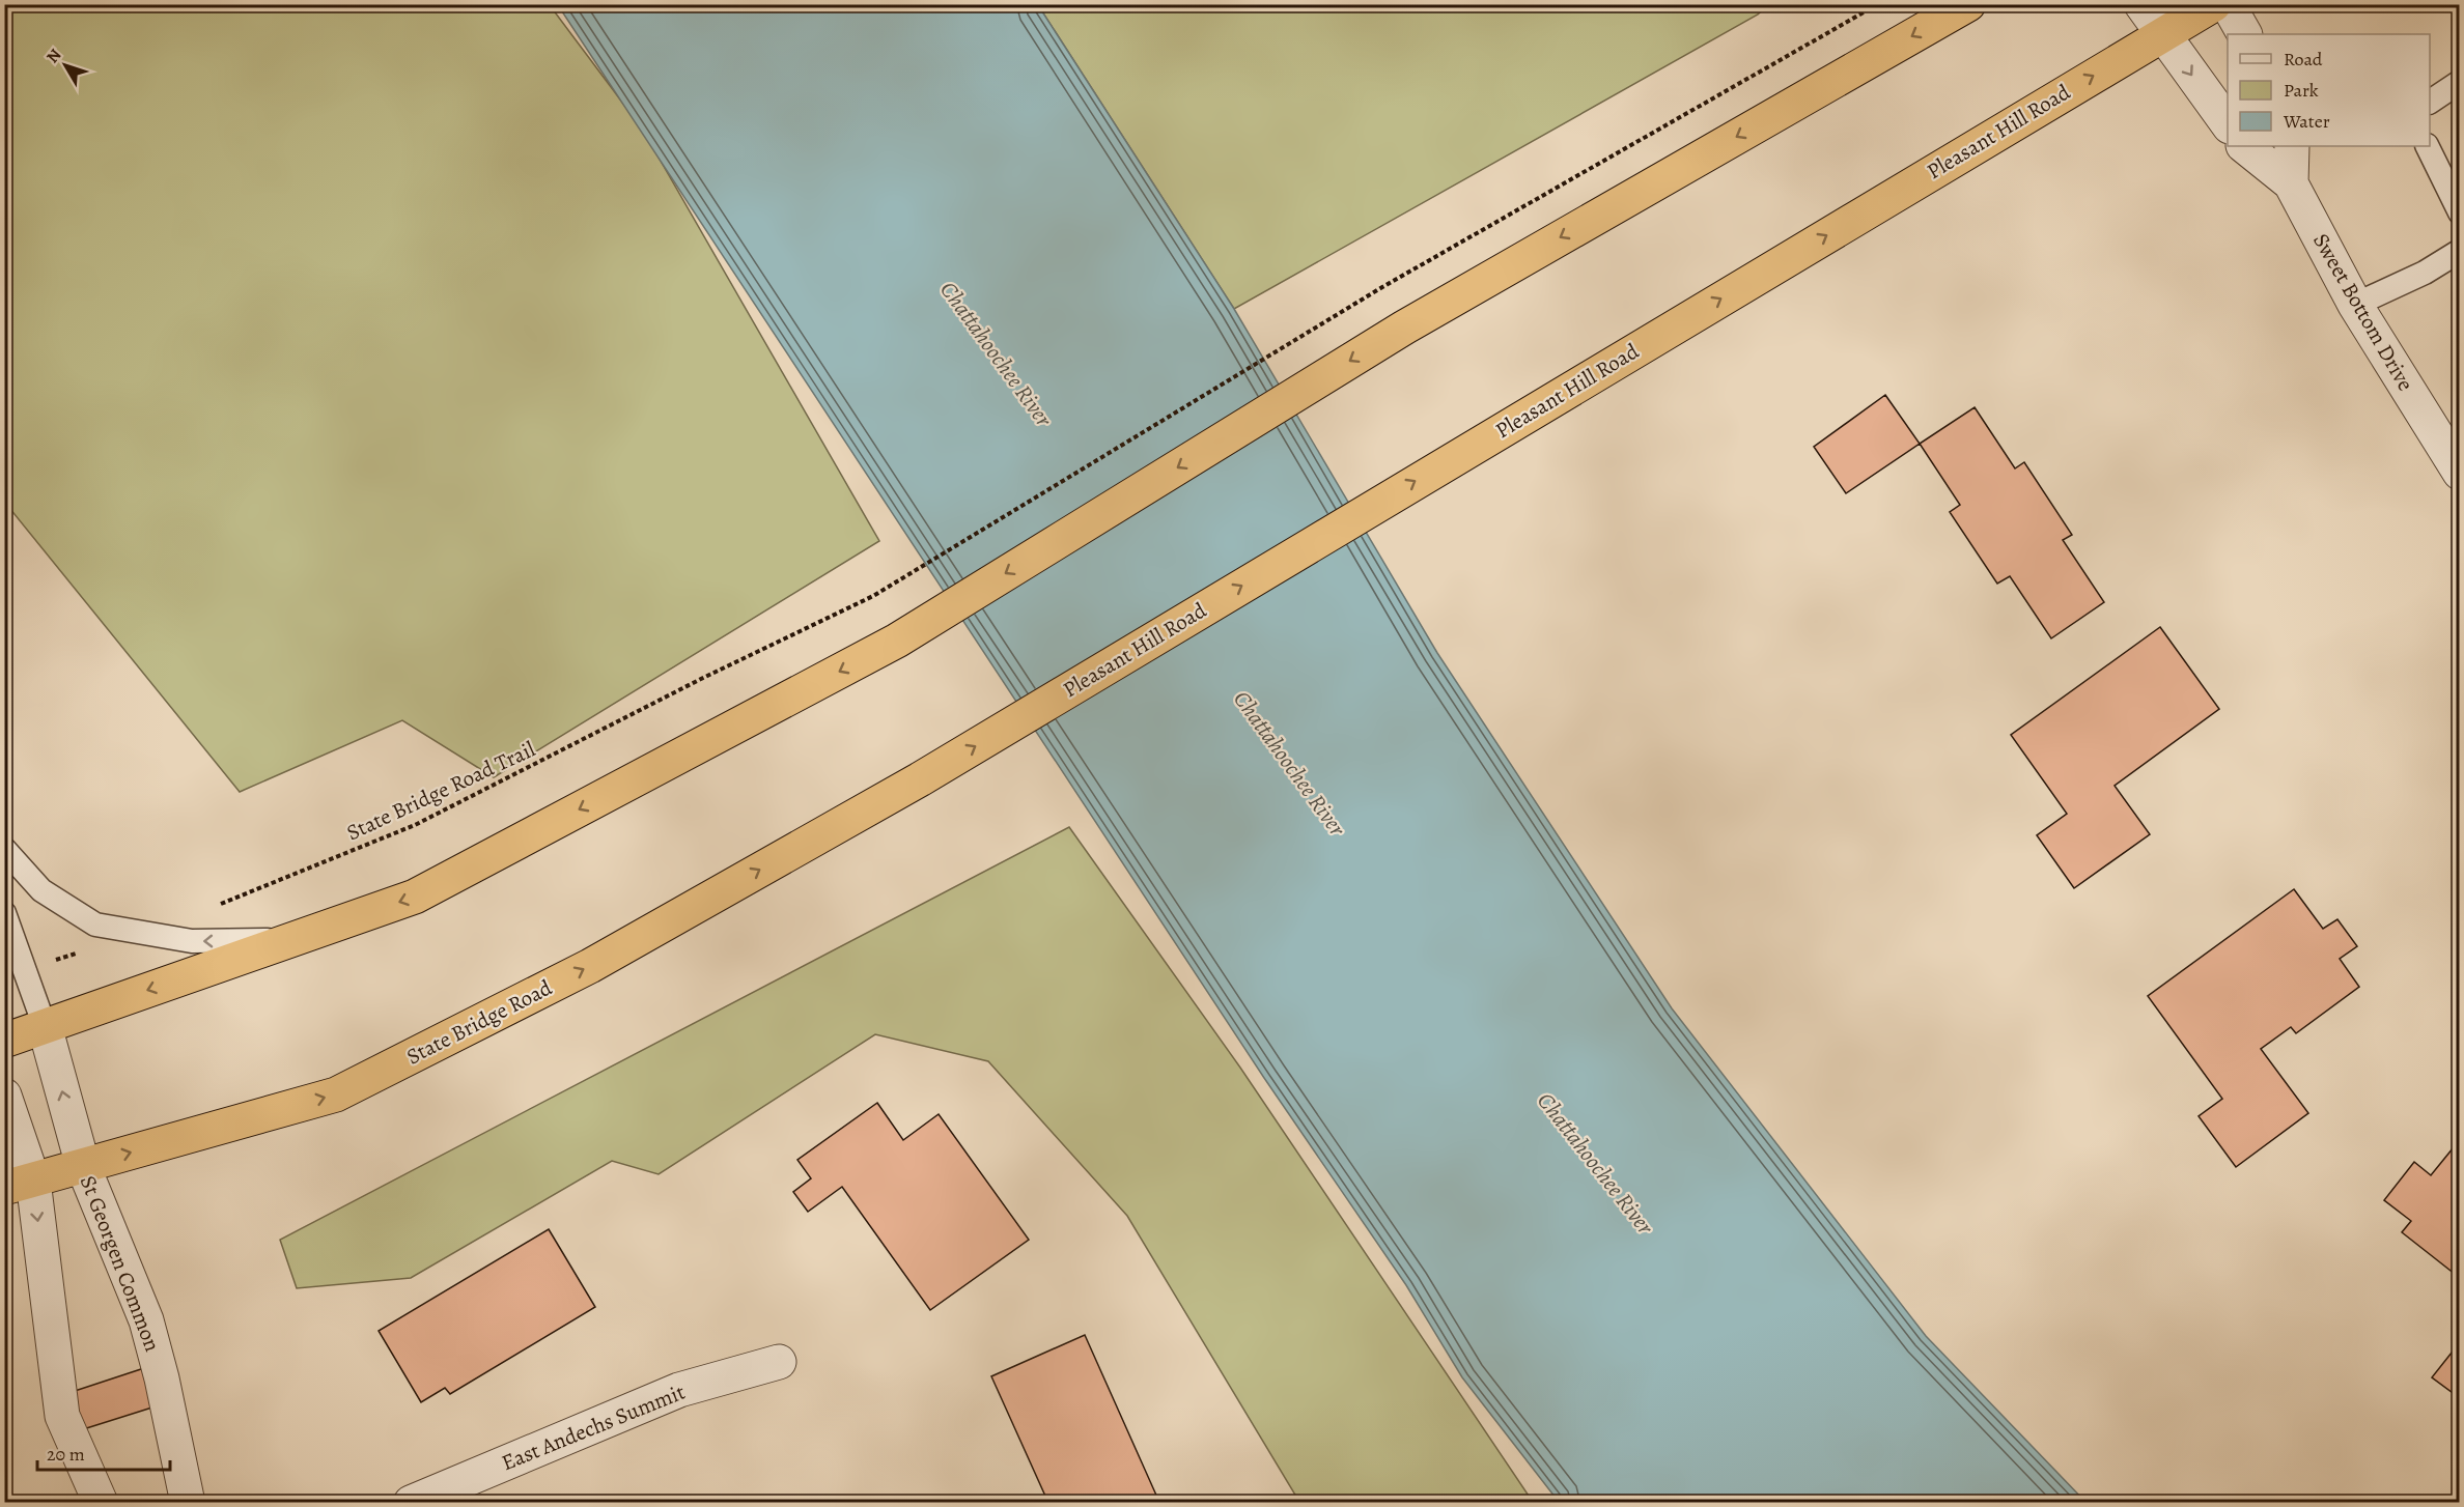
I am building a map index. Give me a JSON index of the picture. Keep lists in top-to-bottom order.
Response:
{
  "streets": {
    "highway": ["Pleasant Hill Road", "State Bridge Road"],
    "street": ["Sweet Bottom Drive", "St Georgen Common", "East Andechs Summit"],
    "path": ["State Bridge Road Trail"]
  },
  "crossings": [
    ["Pleasant Hill Road", "State Bridge Road"],
    ["State Bridge Road", "St Georgen Common"]
  ],
  "water": ["Chattahoochee River"],
  "legend": ["Road", "Park", "Water"],
  "scale_bar": "20 m",
  "north": "top left"
}
